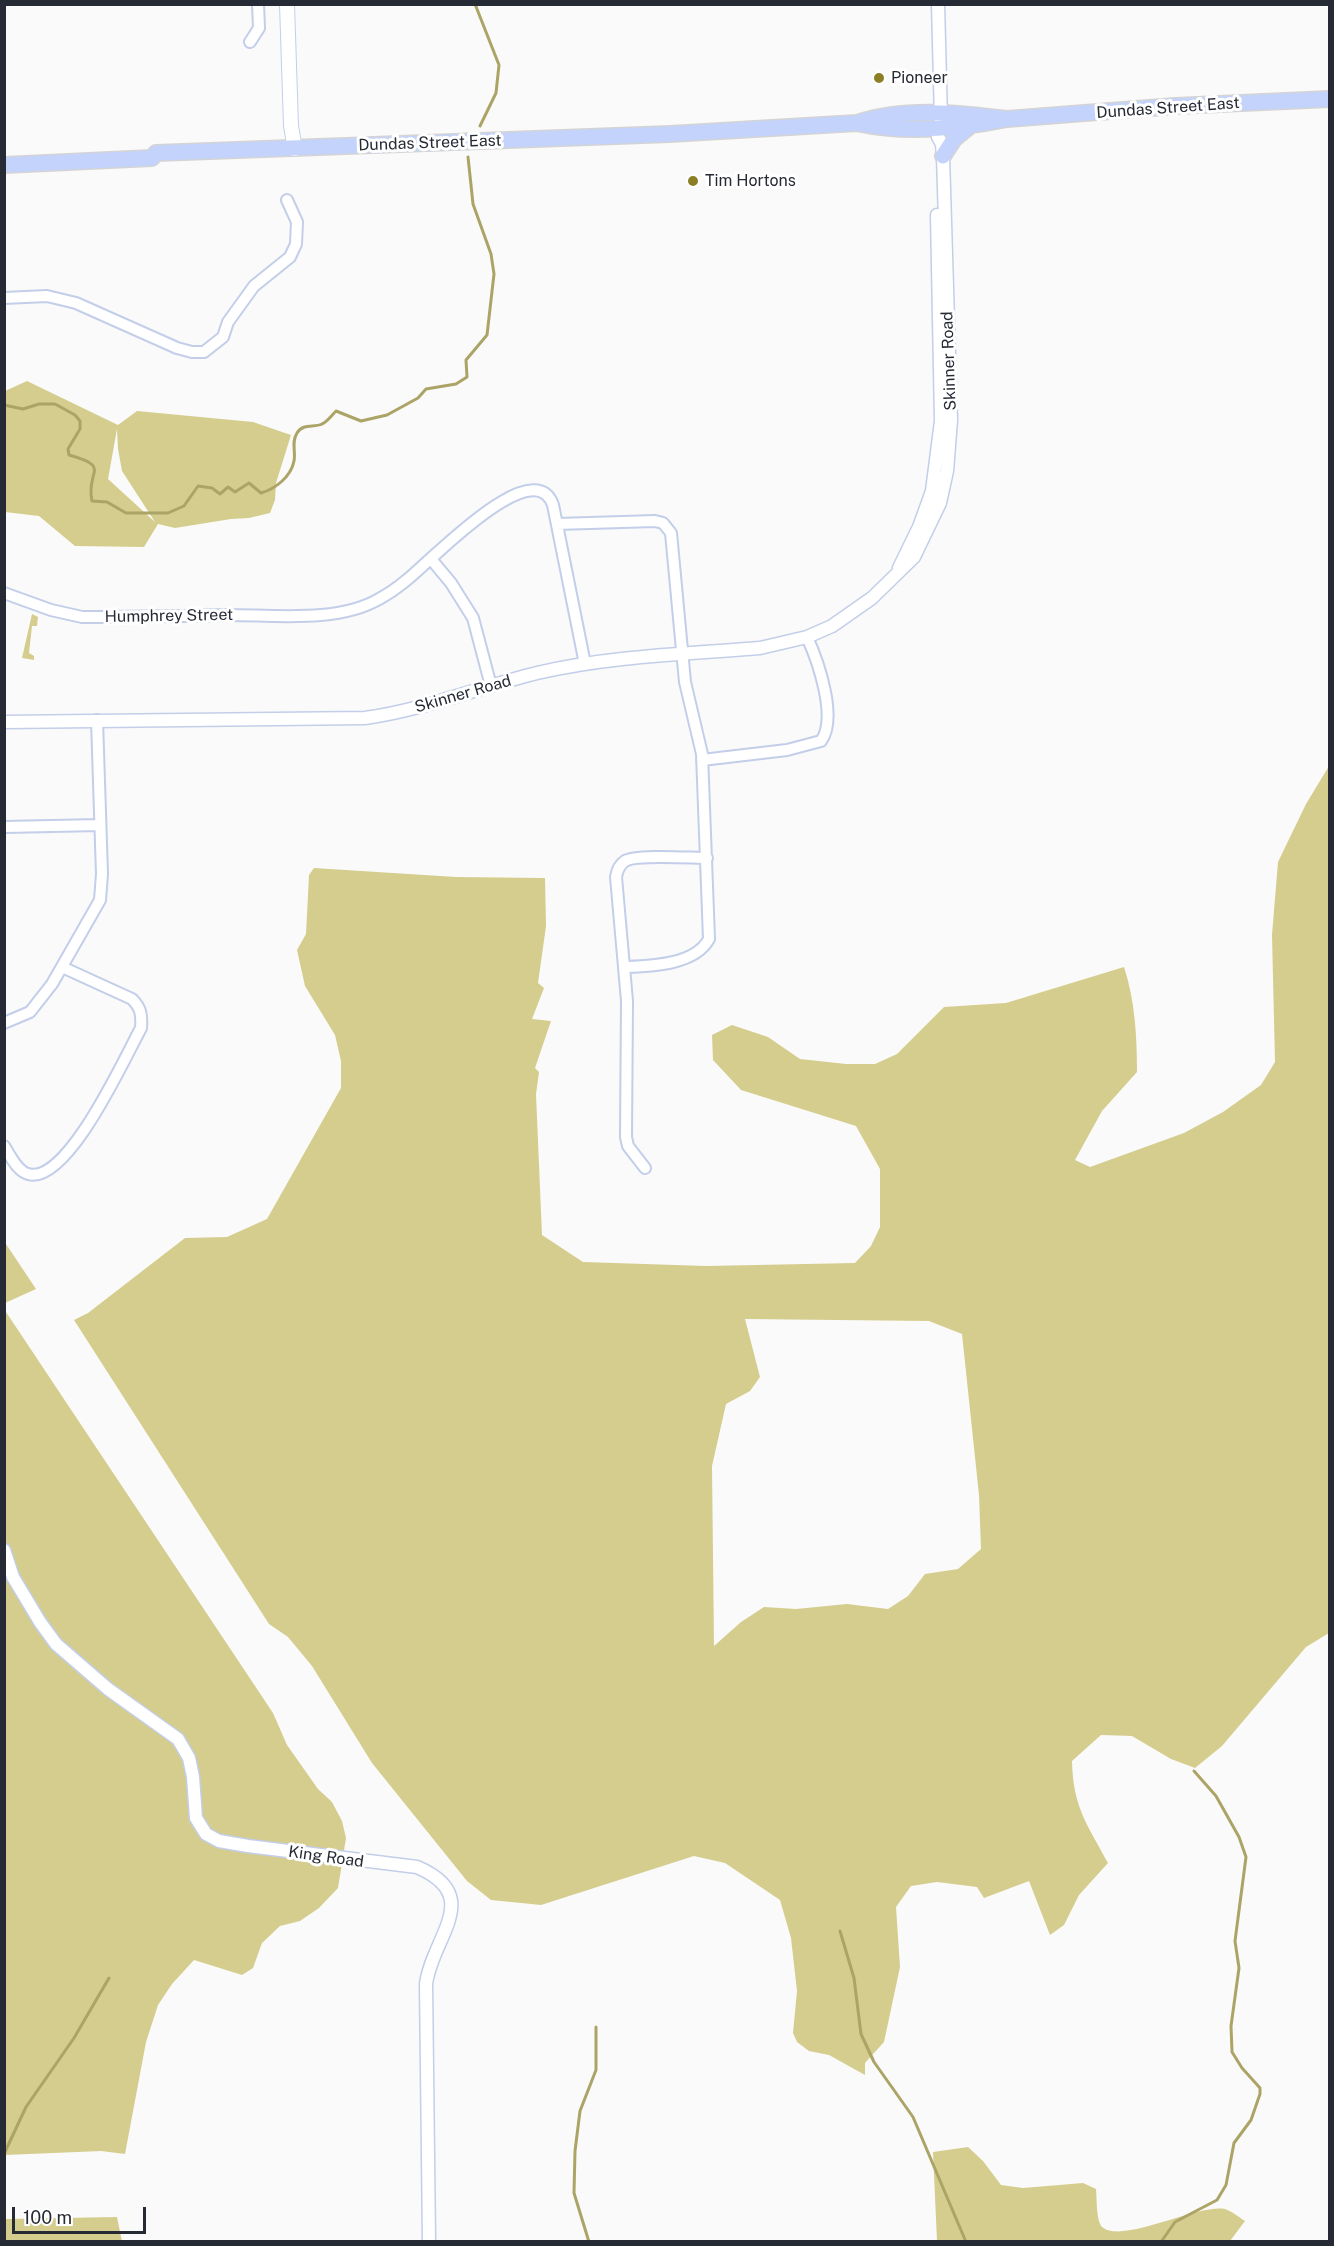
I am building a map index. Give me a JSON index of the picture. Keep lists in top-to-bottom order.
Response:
{
  "streets": {
    "main road": ["Dundas Street East"],
    "street": ["Skinner Road", "Humphrey Street", "King Road"]
  },
  "crossings": [
    ["Dundas Street East", "Skinner Road"]
  ],
  "places": ["Pioneer", "Tim Hortons"],
  "scale_bar": "100 m"
}
